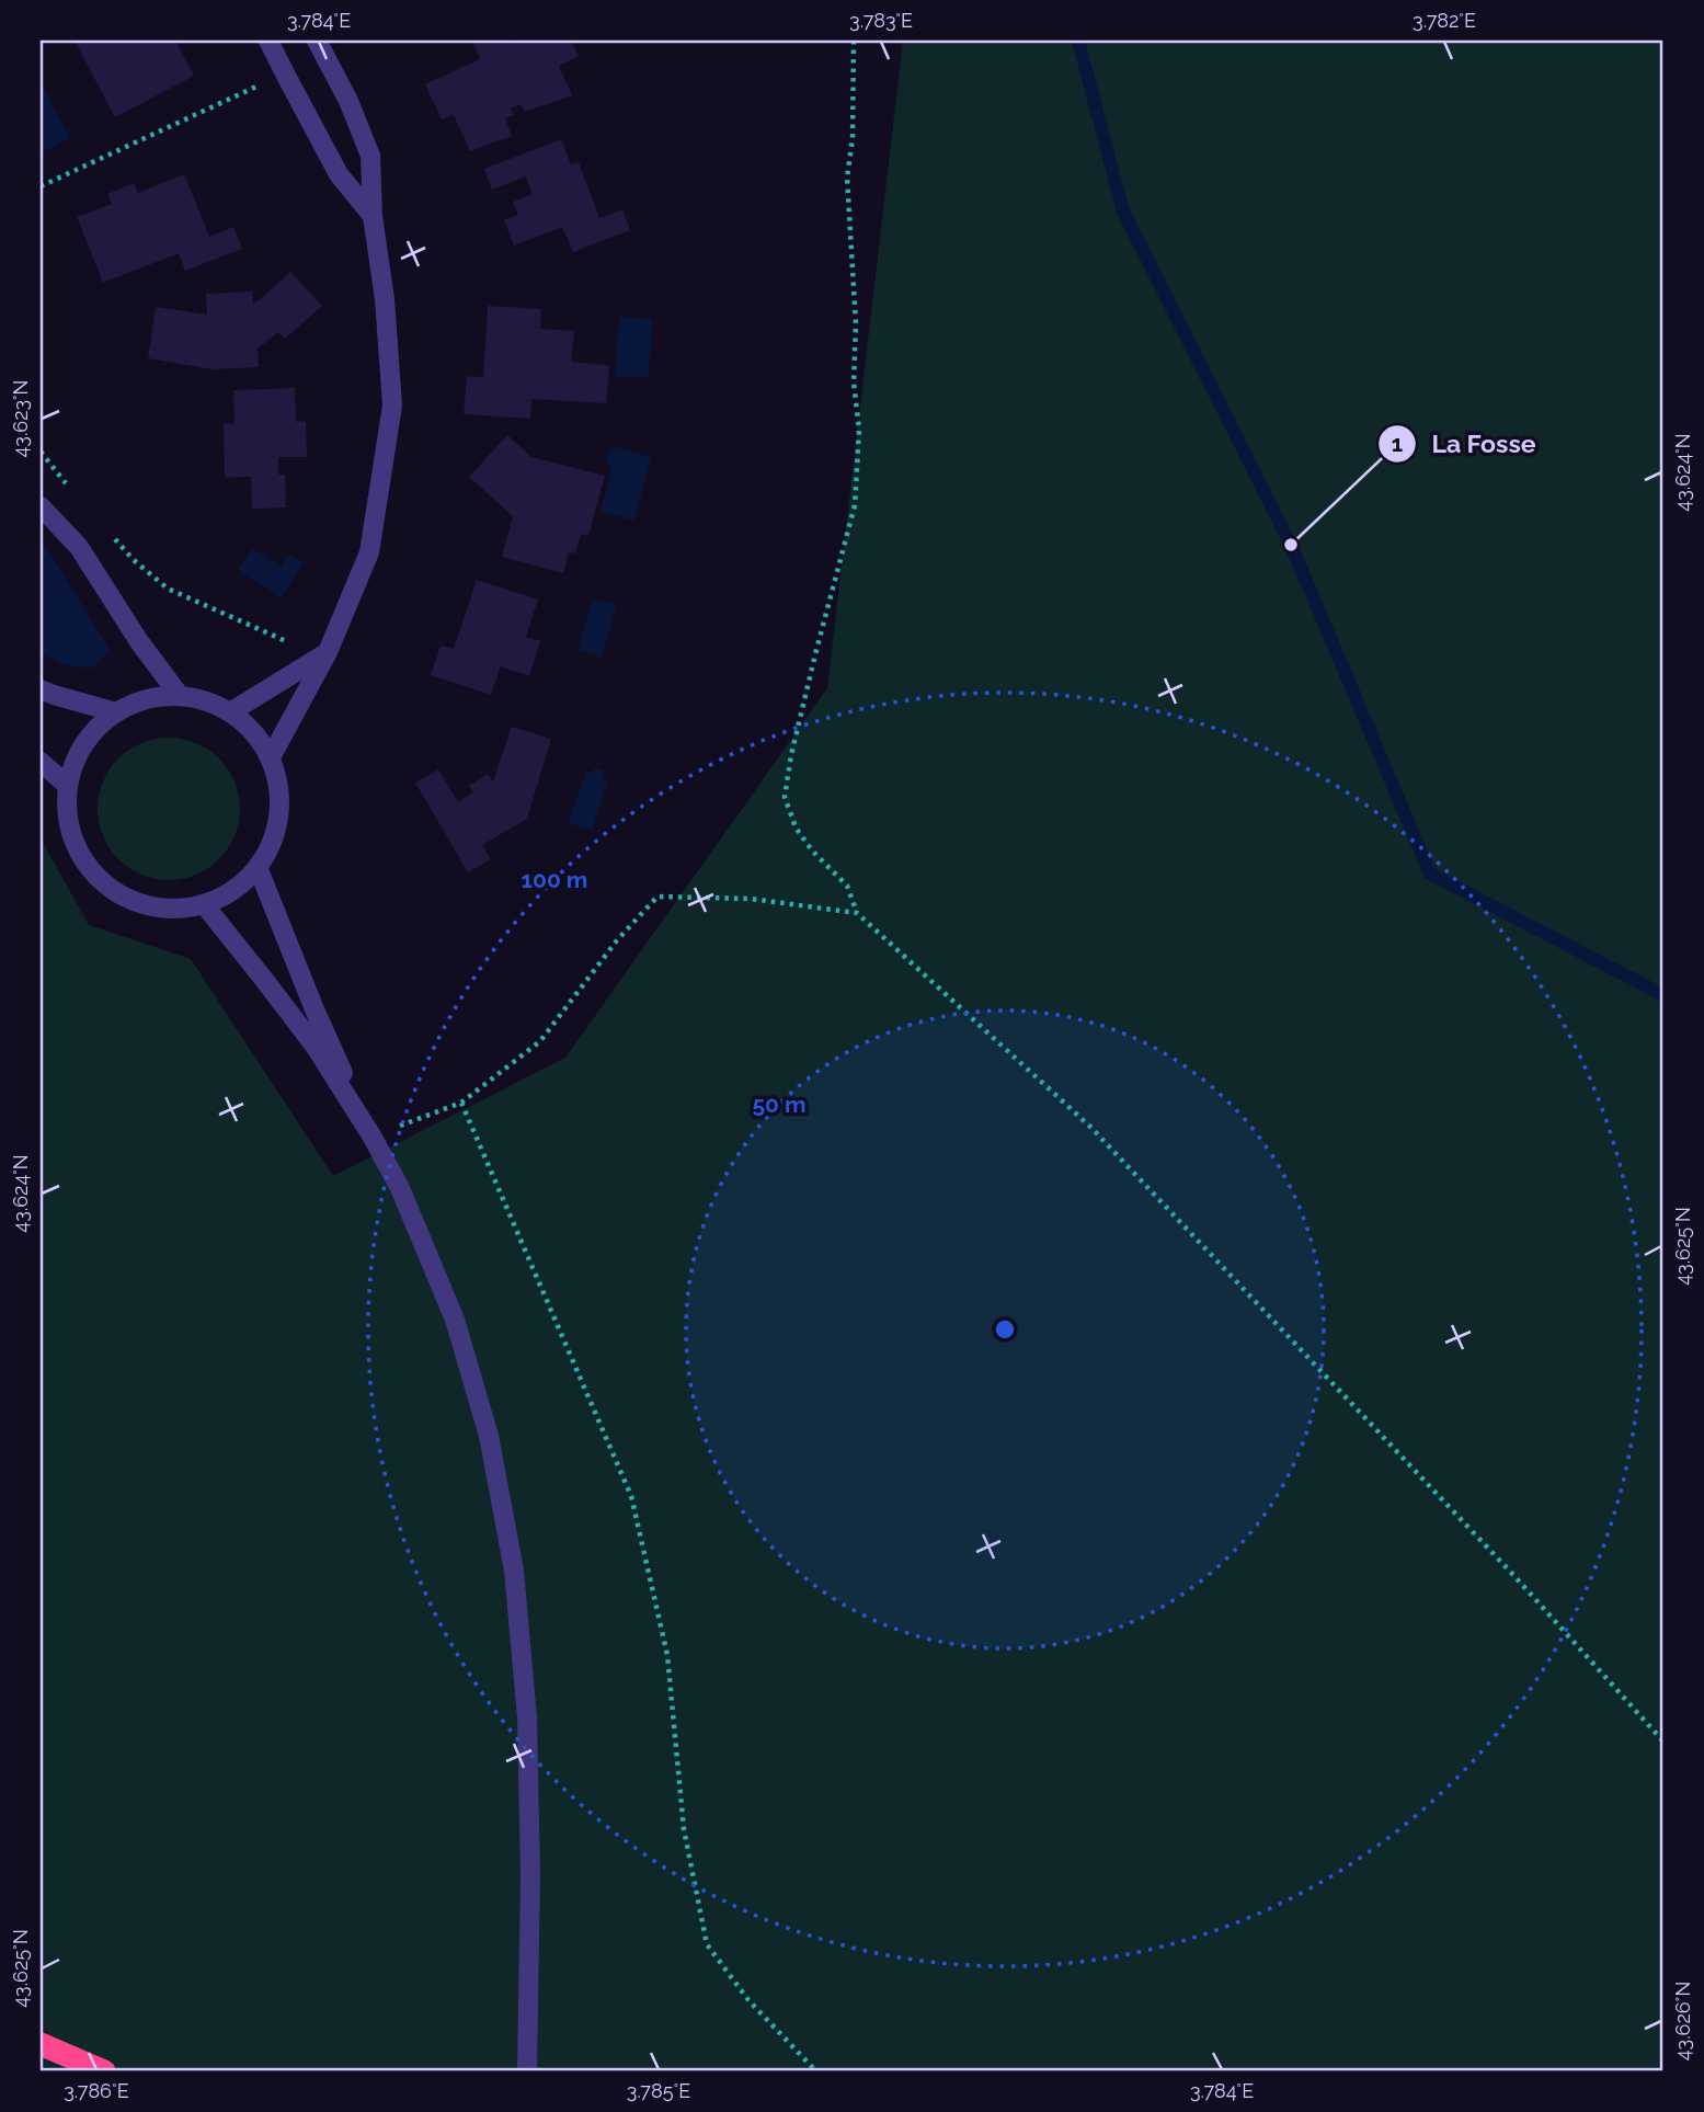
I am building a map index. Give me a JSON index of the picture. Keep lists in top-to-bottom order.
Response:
{
  "places": ["La Fosse"],
  "coordinates": [
    "3.784°E",
    "3.783°E",
    "3.782°E",
    "43.623°N",
    "43.624°N",
    "43.625°N",
    "43.626°N",
    "3.786°E",
    "3.785°E"
  ],
  "rings": ["100 m", "50 m"]
}
